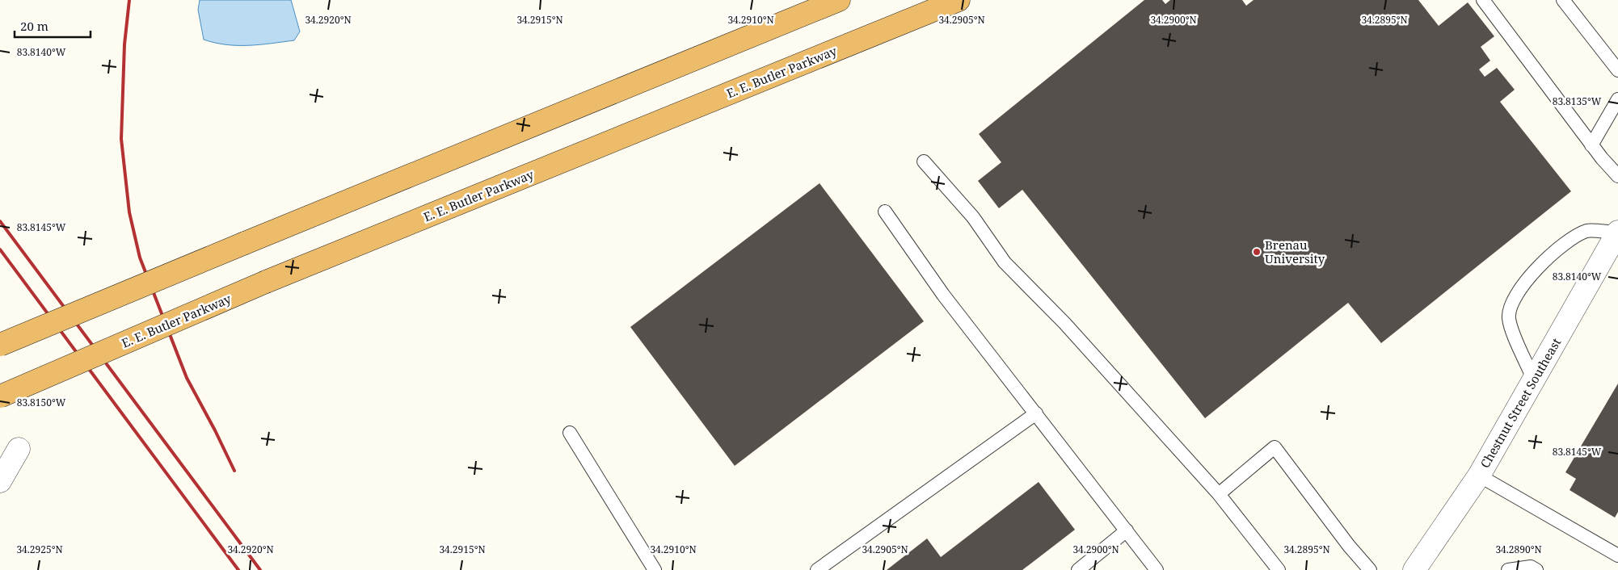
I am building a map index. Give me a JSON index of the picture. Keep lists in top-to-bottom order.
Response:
{
  "streets": {
    "highway": ["E. E. Butler Parkway"],
    "street": ["Chestnut Street Southeast"]
  },
  "places": ["Brenau University"],
  "scale_bar": "20 m",
  "coordinates": [
    "34.2920°N",
    "34.2915°N",
    "34.2910°N",
    "34.2905°N",
    "34.2900°N",
    "34.2895°N",
    "83.8140°W",
    "83.8135°W",
    "83.8145°W",
    "83.8150°W",
    "34.2925°N",
    "34.2890°N"
  ]
}
